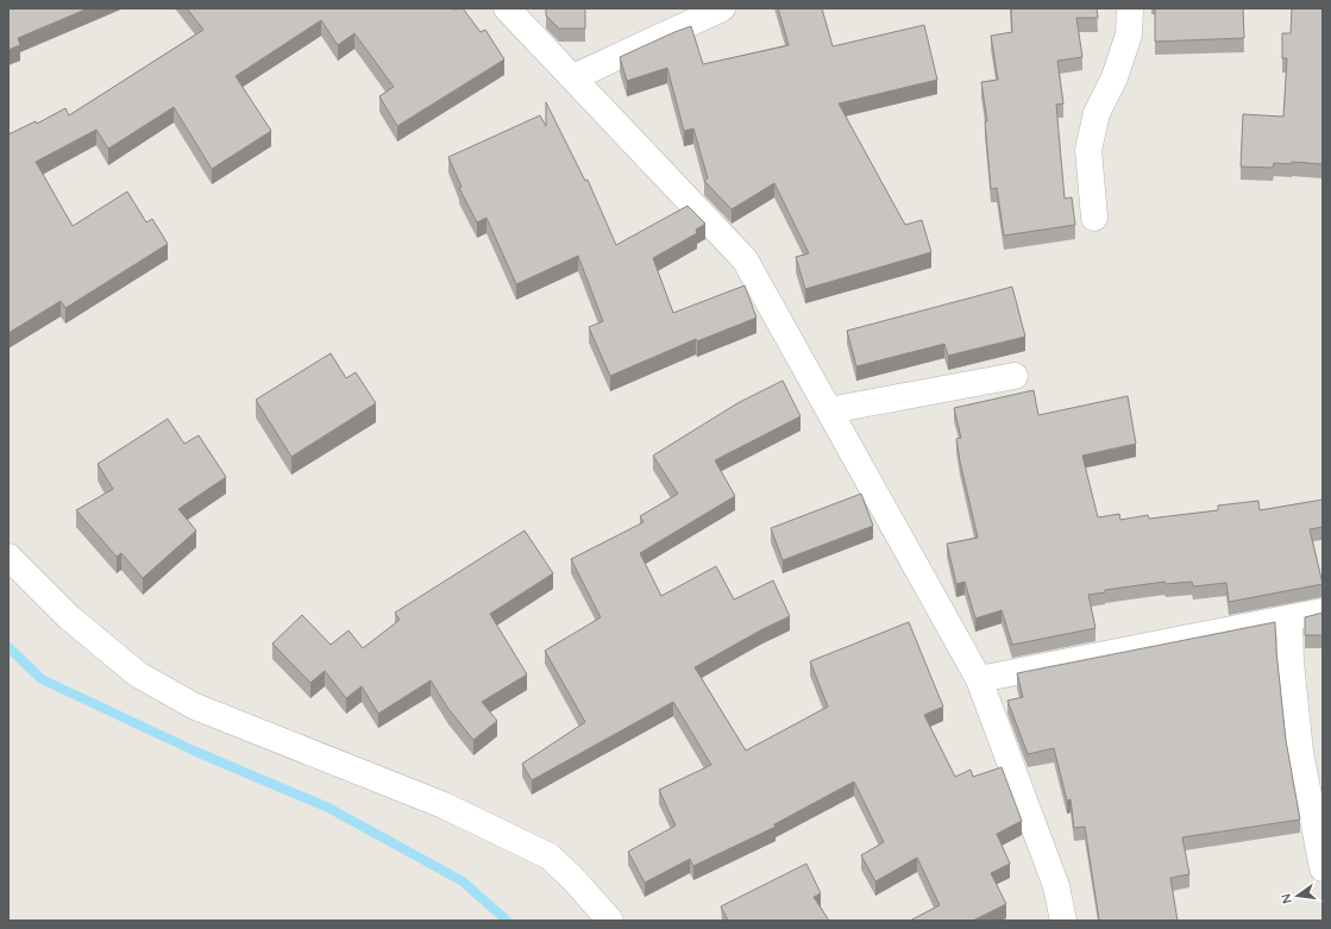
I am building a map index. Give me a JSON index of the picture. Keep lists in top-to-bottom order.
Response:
{
  "north": "left"
}
